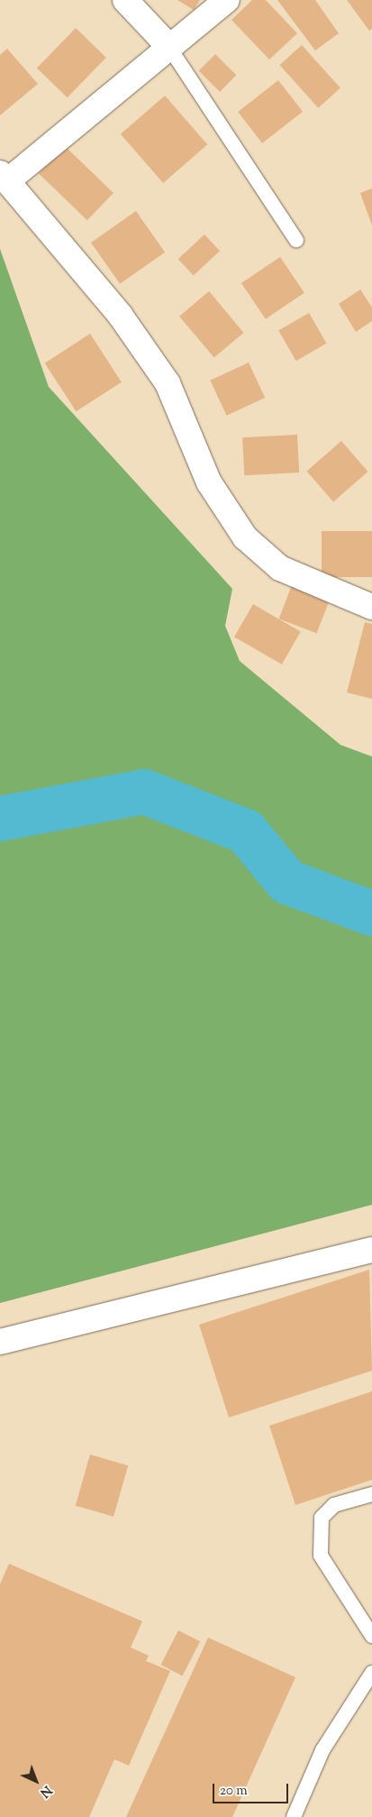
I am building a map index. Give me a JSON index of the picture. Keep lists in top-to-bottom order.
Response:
{
  "scale_bar": "20 m",
  "north": "bottom right"
}
